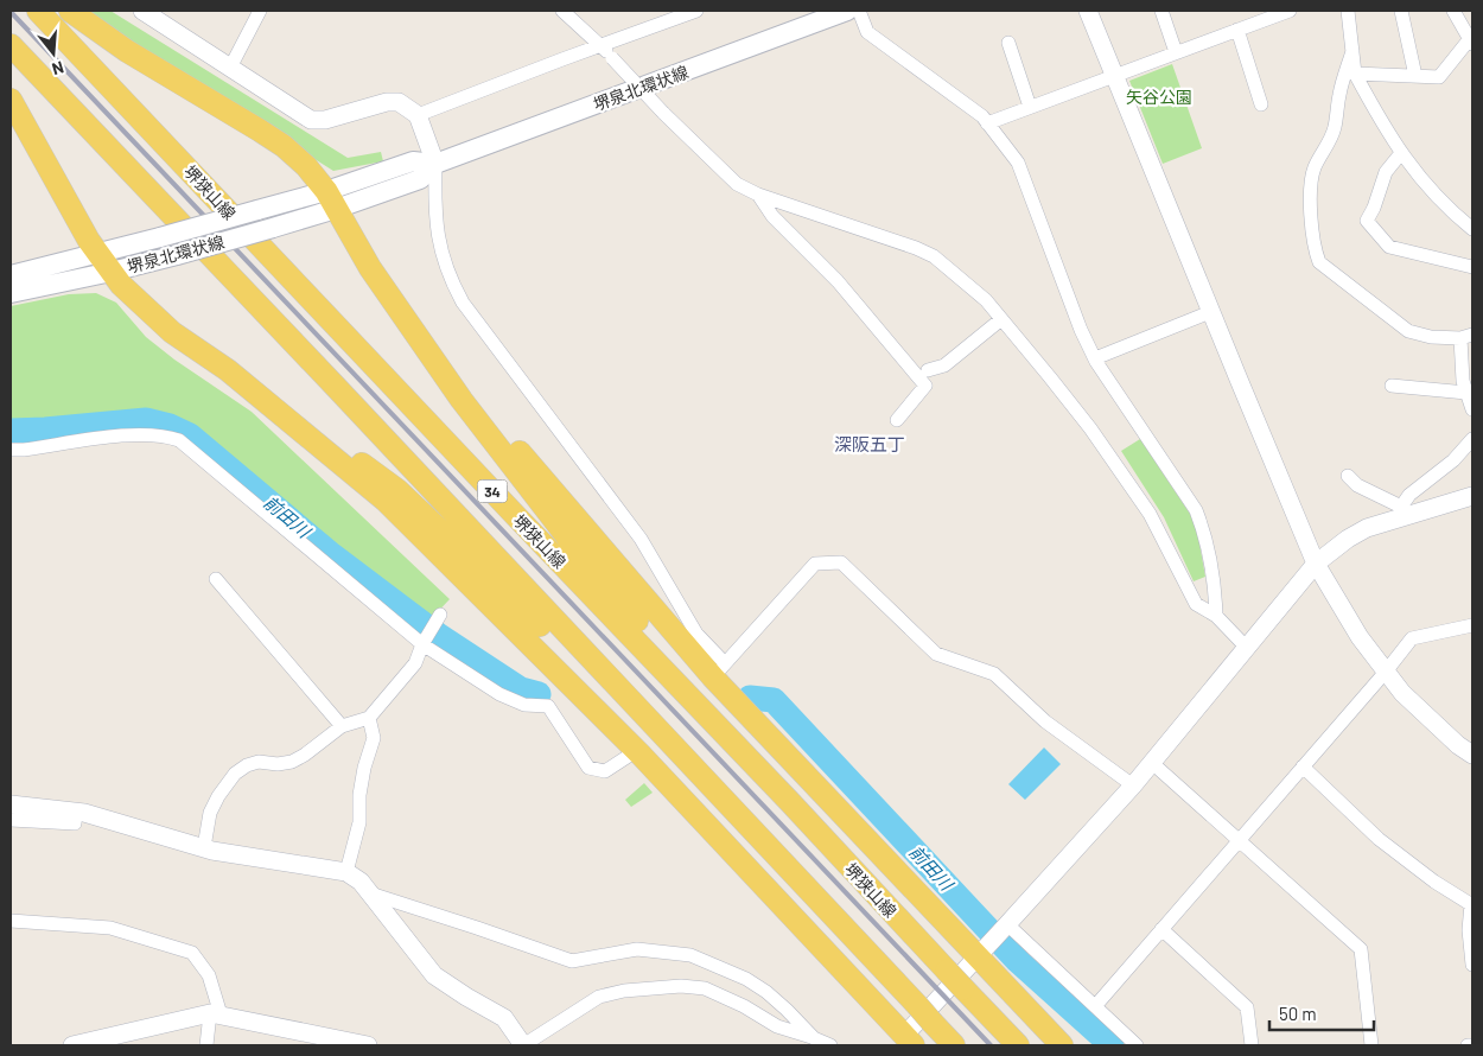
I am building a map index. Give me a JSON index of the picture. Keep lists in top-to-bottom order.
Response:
{
  "streets": {
    "main road": ["堺泉北環状線", "堺狭山線", "34"]
  },
  "districts": ["深阪五丁"],
  "water": ["前田川"],
  "parks": ["矢谷公園"],
  "scale_bar": "50 m",
  "north": "bottom"
}
